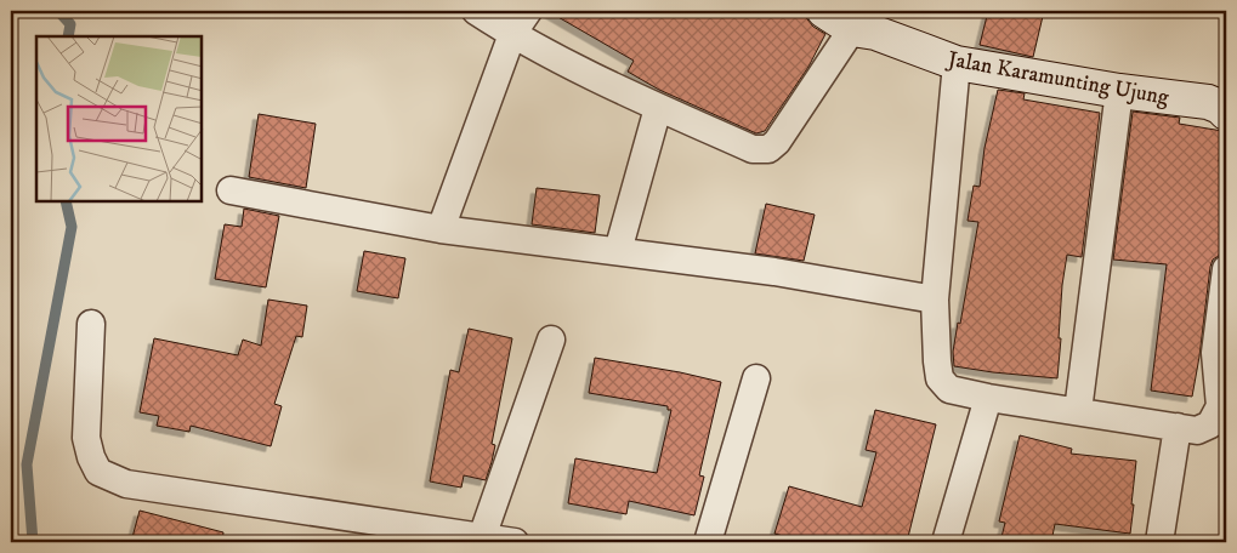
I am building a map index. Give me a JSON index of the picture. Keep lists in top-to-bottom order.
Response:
{
  "streets": {
    "street": ["Jalan Karamunting Ujung"]
  }
}
